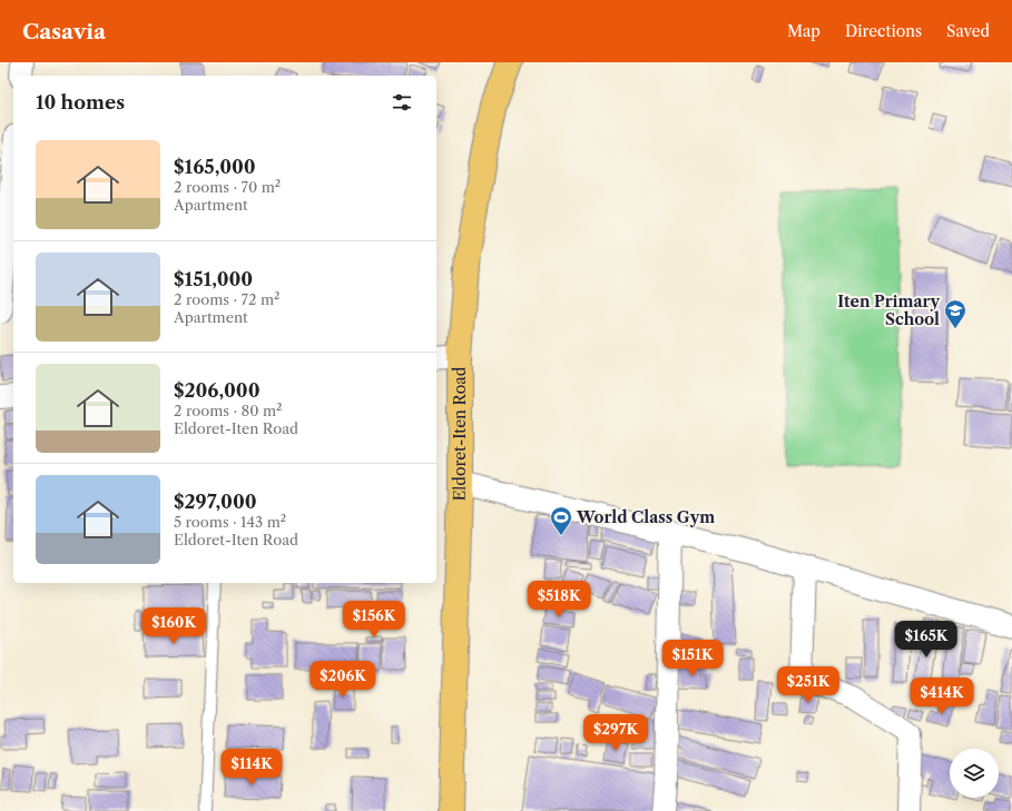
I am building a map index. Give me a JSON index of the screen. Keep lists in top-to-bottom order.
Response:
{
  "streets": {
    "main road": ["Eldoret-Iten Road"]
  },
  "places": {
    "school or university": ["Iten Primary School"],
    "sports": ["World Class Gym"]
  },
  "page": {
    "header": "Casavia",
    "nav": ["Map", "Directions", "Saved"],
    "heading": "10 homes",
    "list": [
      {
        "name": "$165,000",
        "note": "2 rooms · 70 m² · Apartment"
      },
      {
        "name": "$151,000",
        "note": "2 rooms · 72 m² · Apartment"
      },
      {
        "name": "$206,000",
        "note": "2 rooms · 80 m² · Eldoret-Iten Road"
      },
      {
        "name": "$297,000",
        "note": "5 rooms · 143 m² · Eldoret-Iten Road"
      }
    ],
    "price": [
      "$518K",
      "$156K",
      "$160K",
      "$165K",
      "$151K",
      "$206K",
      "$251K",
      "$414K",
      "$297K",
      "$114K"
    ]
  }
}
